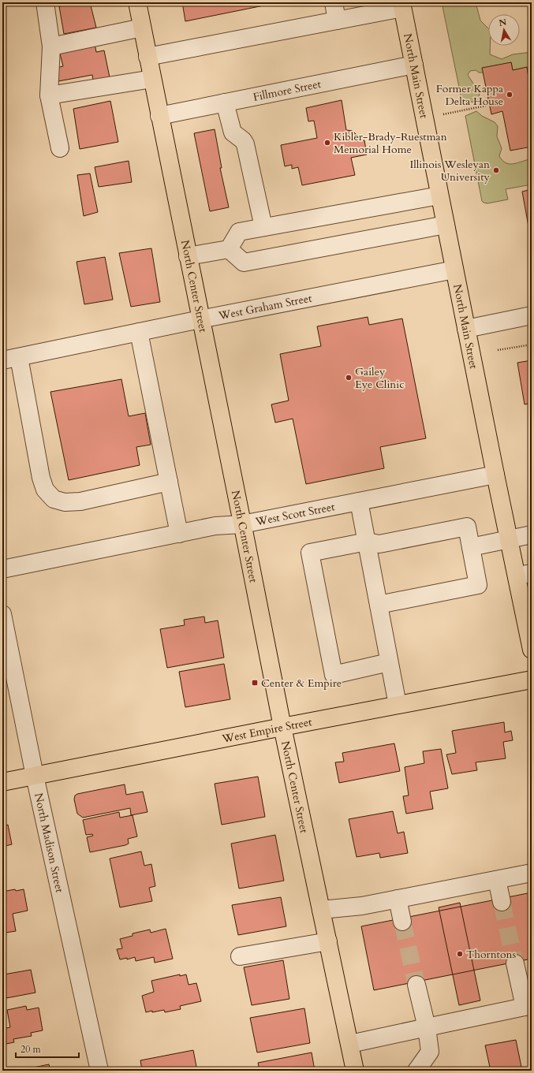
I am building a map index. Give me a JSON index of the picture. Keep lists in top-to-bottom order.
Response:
{
  "streets": {
    "main road": ["North Main Street", "North Center Street", "West Empire Street"],
    "street": [
      "Fillmore Street",
      "West Graham Street",
      "West Scott Street",
      "North Madison Street"
    ]
  },
  "crossings": [
    ["North Main Street", "Fillmore Street"],
    ["North Main Street", "West Graham Street"],
    ["North Main Street", "West Scott Street"],
    ["Fillmore Street", "North Center Street"],
    ["North Center Street", "West Graham Street"],
    ["North Center Street", "West Scott Street"],
    ["North Center Street", "West Empire Street"],
    ["West Empire Street", "North Madison Street"]
  ],
  "places": {
    "other": [
      "Former Kappa Delta House",
      "Kibler-Brady-Ruestman Memorial Home",
      "Illinois Wesleyan University",
      "Gailey Eye Clinic",
      "Thorntons"
    ],
    "transit": ["Center & Empire"]
  },
  "scale_bar": "20 m",
  "north": "top"
}
